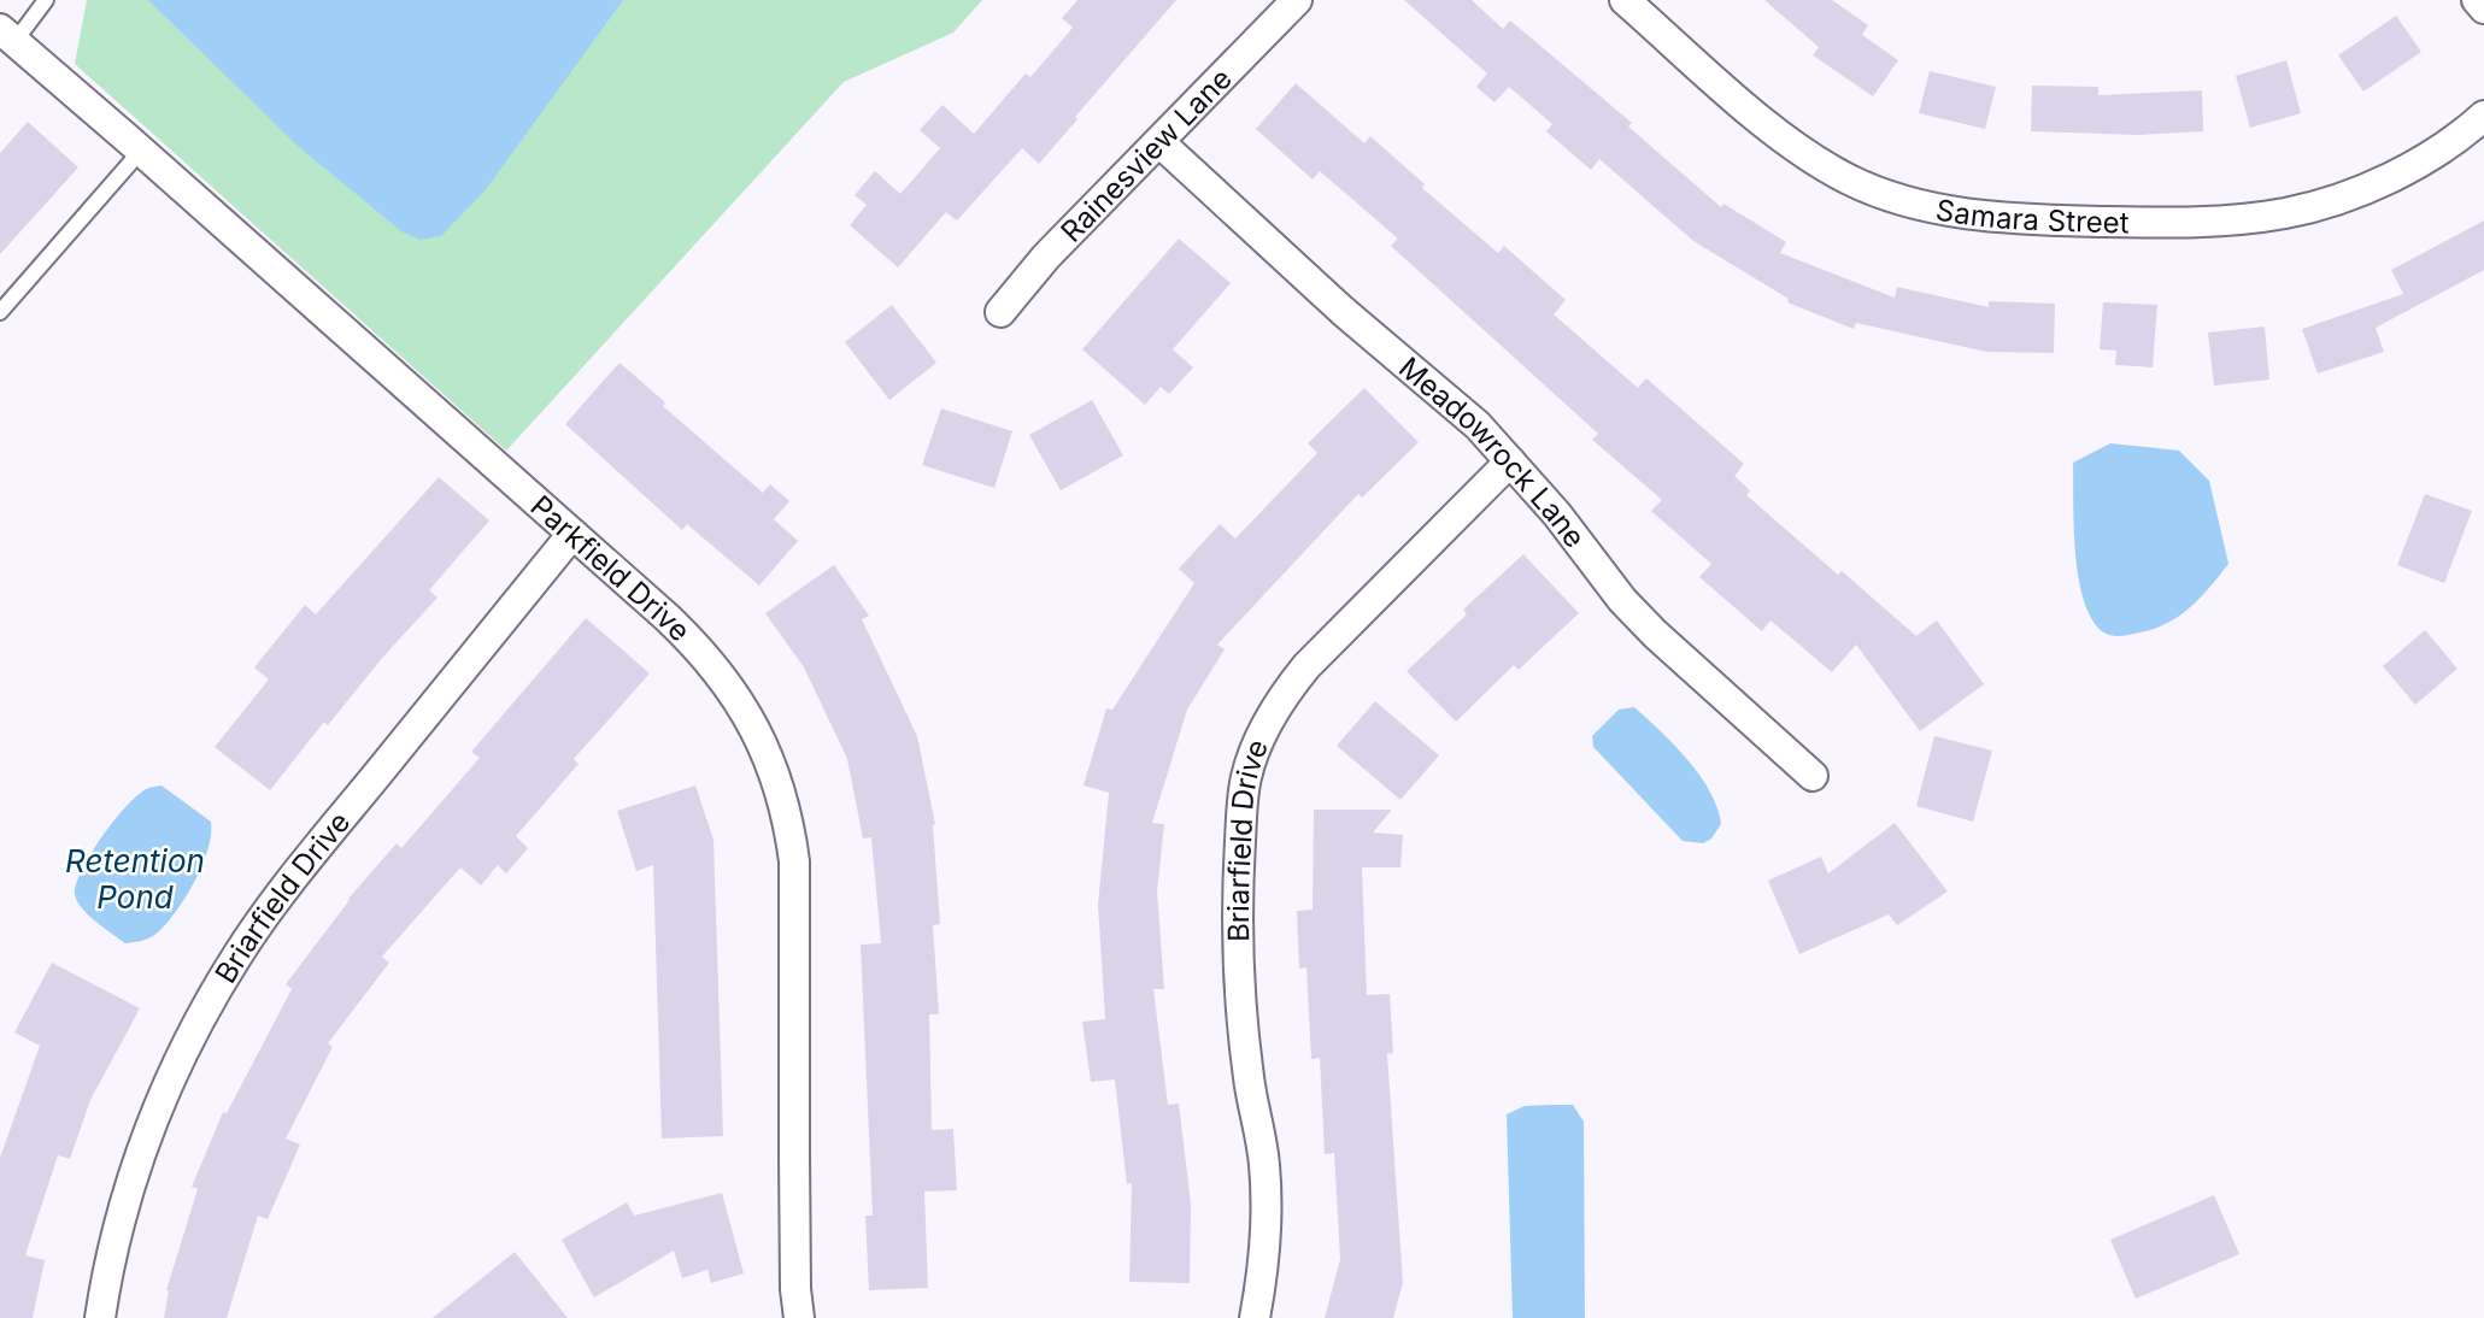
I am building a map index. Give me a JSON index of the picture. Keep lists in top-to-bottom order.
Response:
{
  "streets": {
    "street": [
      "Rainesview Lane",
      "Samara Street",
      "Meadowrock Lane",
      "Parkfield Drive",
      "Briarfield Drive"
    ]
  },
  "crossings": [
    ["Rainesview Lane", "Meadowrock Lane"],
    ["Meadowrock Lane", "Briarfield Drive"],
    ["Parkfield Drive", "Briarfield Drive"]
  ],
  "water": ["Retention Pond"]
}
